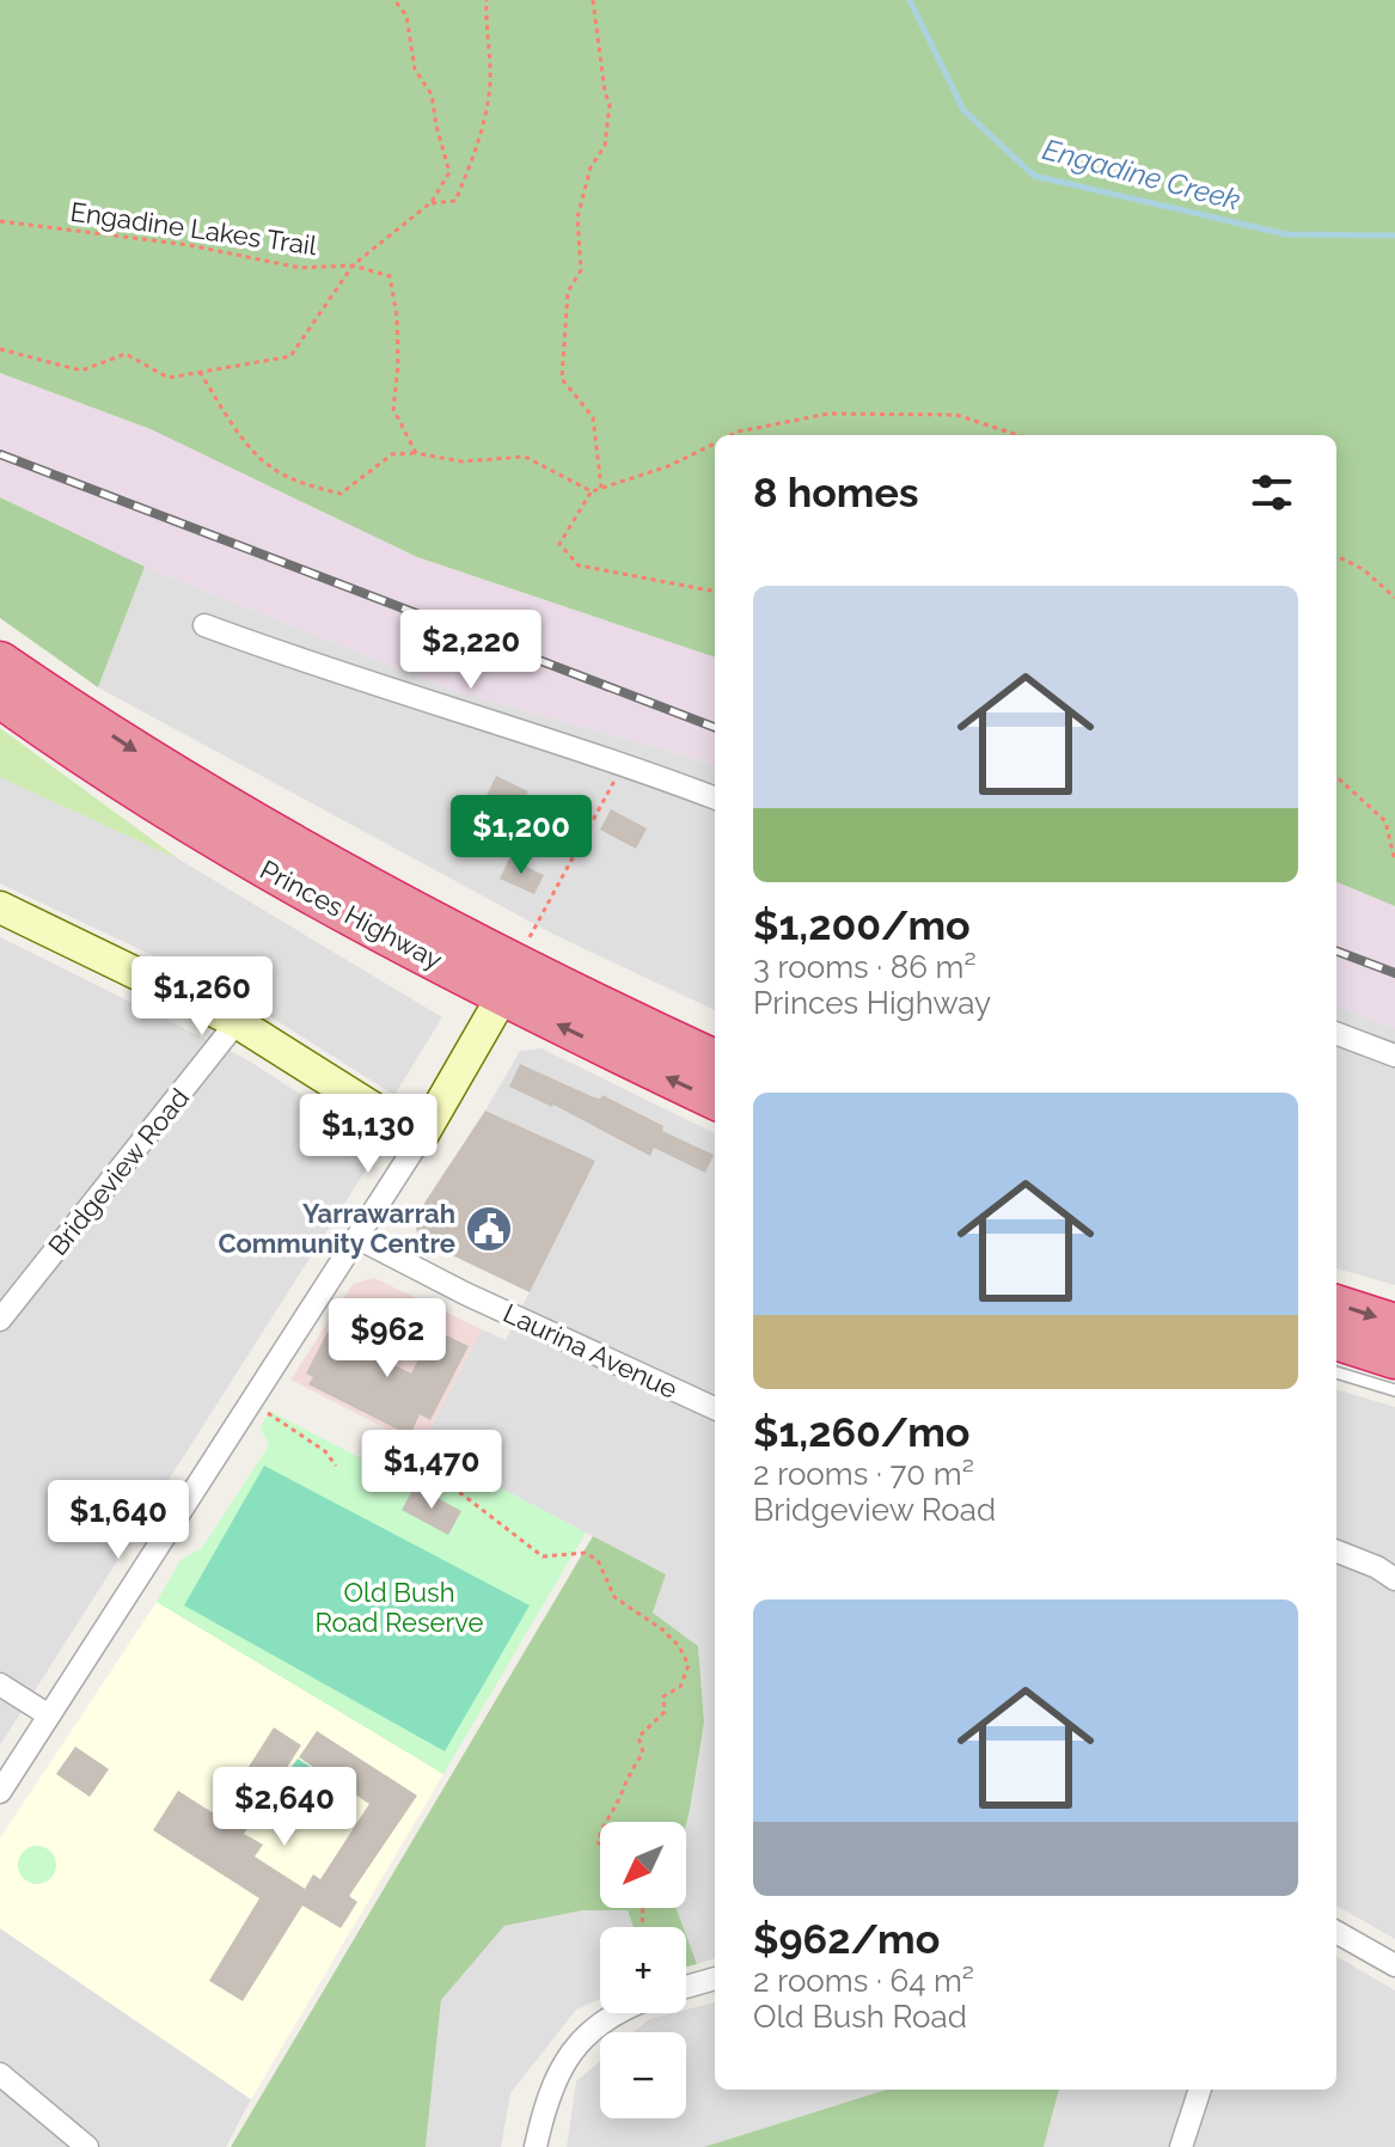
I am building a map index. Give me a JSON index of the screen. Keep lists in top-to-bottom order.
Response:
{
  "streets": {
    "highway": ["Princes Highway"],
    "street": ["Bridgeview Road", "Laurina Avenue"],
    "path": ["Engadine Lakes Trail"]
  },
  "water": ["Engadine Creek"],
  "parks": ["Old Bush Road Reserve"],
  "places": {
    "public building": ["Yarrawarrah Community Centre"]
  },
  "north": "bottom left",
  "page": {
    "heading": "8 homes",
    "list": [
      {
        "name": "$1,200/mo",
        "note": "3 rooms · 86 m² · Princes Highway"
      },
      {
        "name": "$1,260/mo",
        "note": "2 rooms · 70 m² · Bridgeview Road"
      },
      {
        "name": "$962/mo",
        "note": "2 rooms · 64 m² · Old Bush Road"
      }
    ],
    "price": [
      "$2,220",
      "$1,200",
      "$1,260",
      "$1,130",
      "$962",
      "$1,470",
      "$1,640",
      "$2,640"
    ],
    "map_buttons": ["+", "−"]
  }
}
